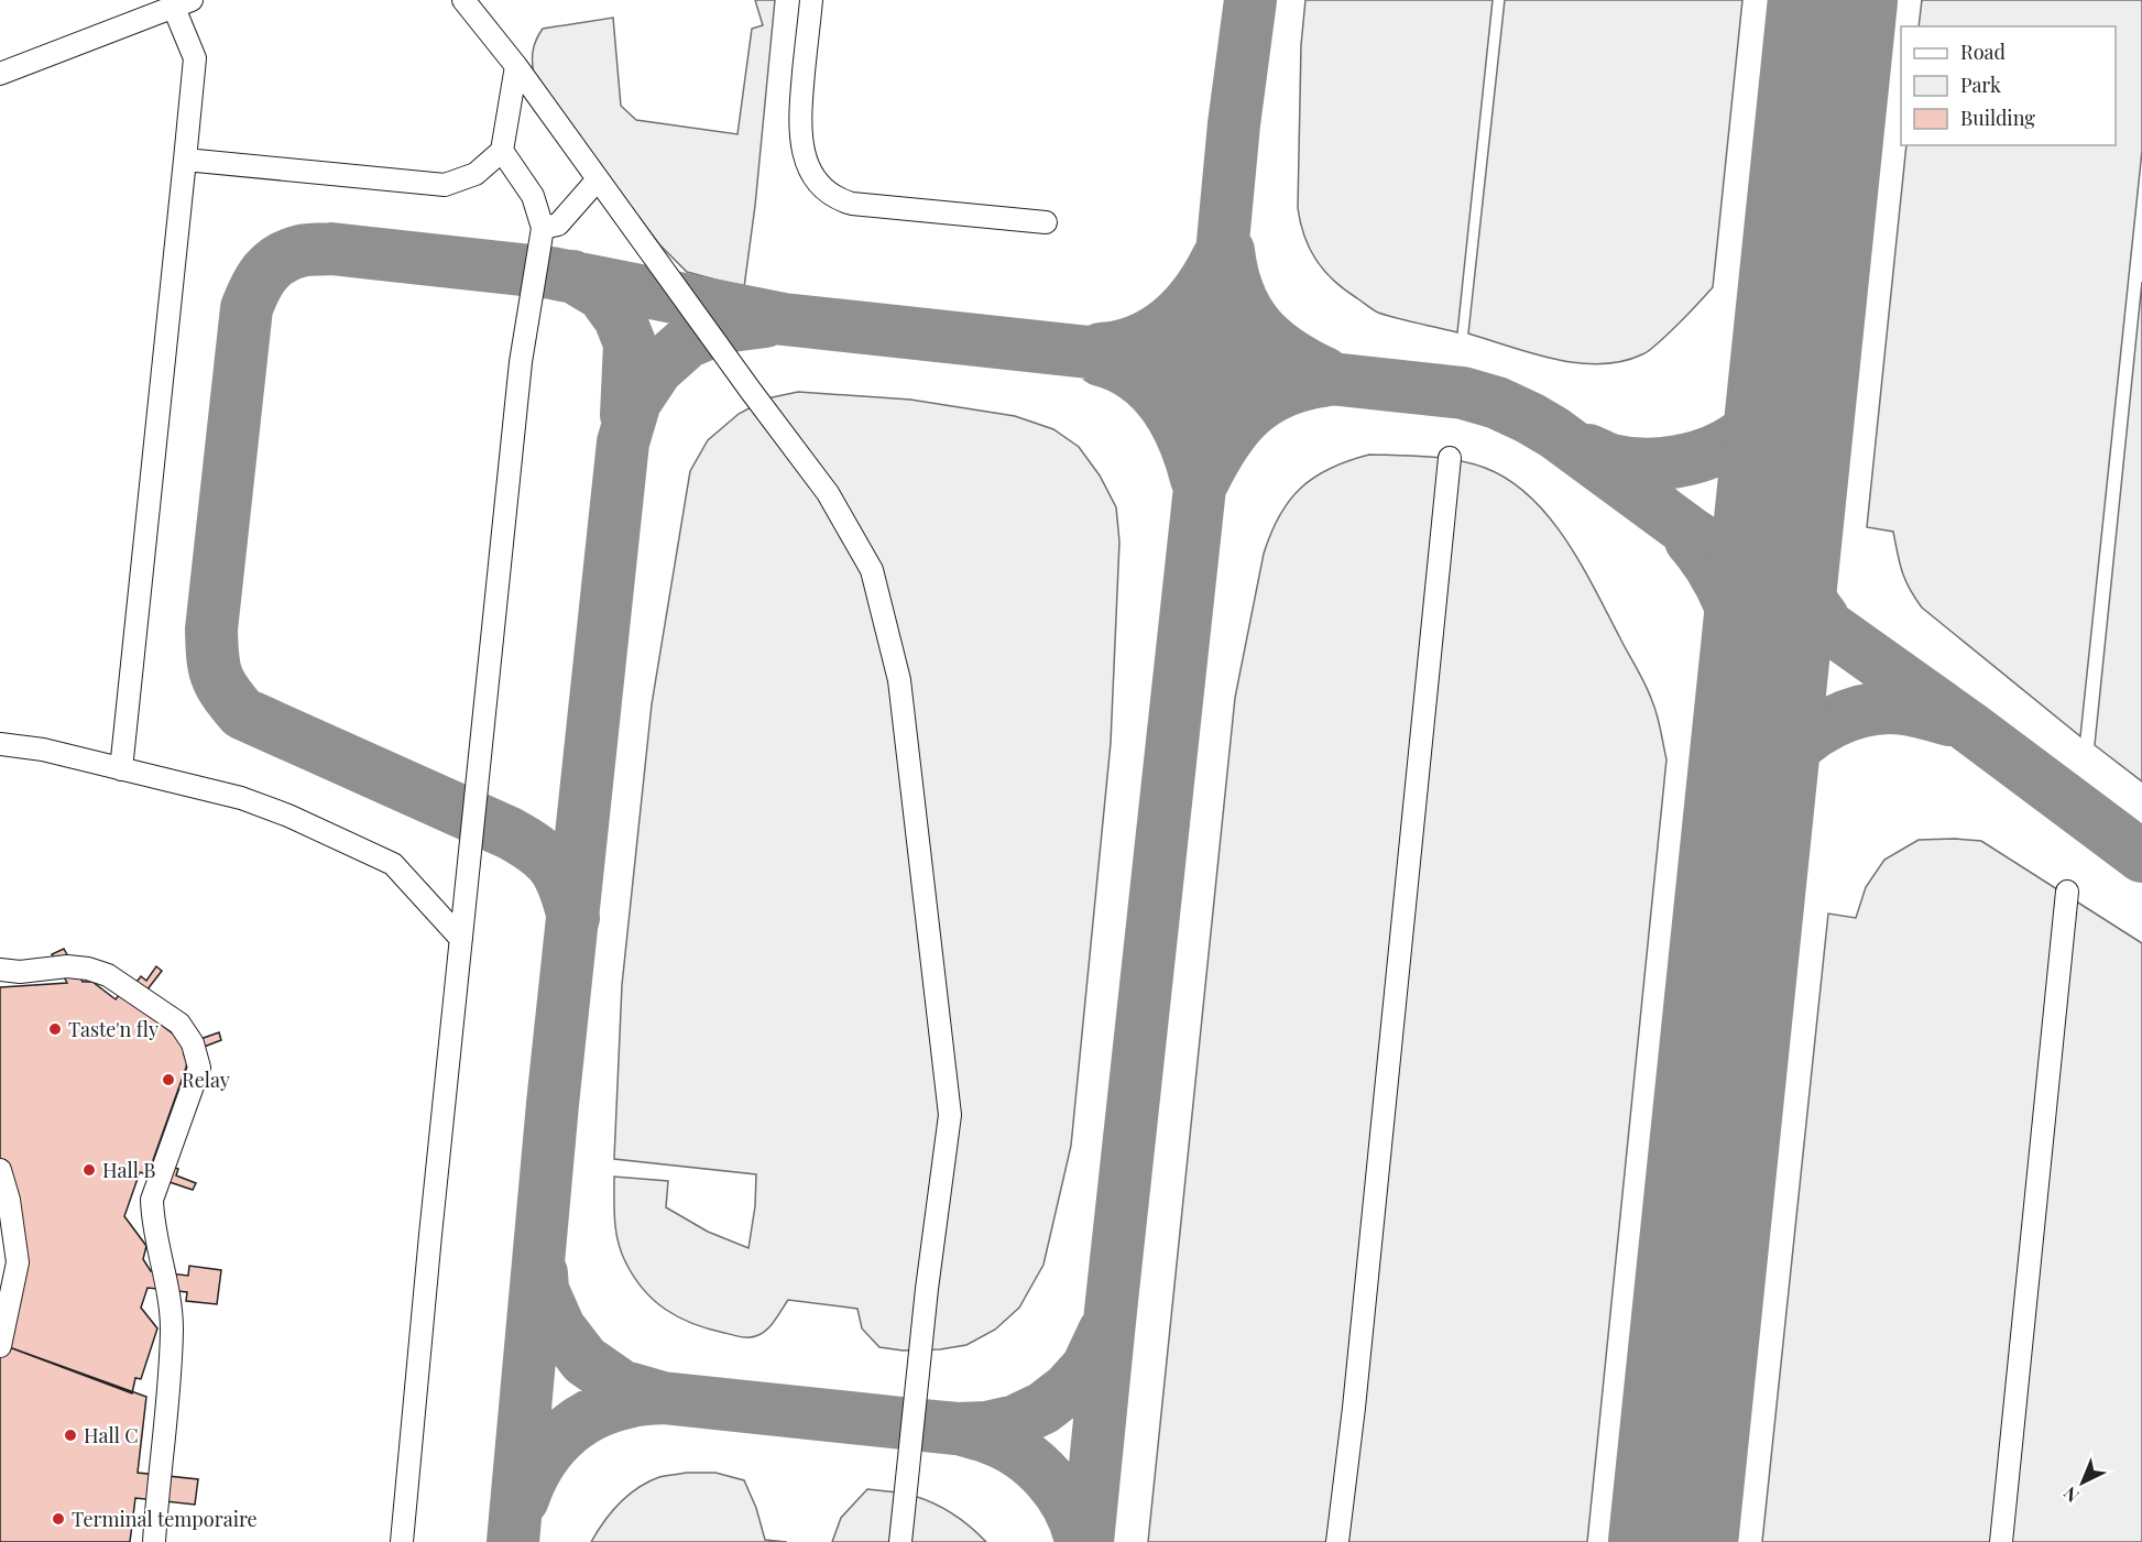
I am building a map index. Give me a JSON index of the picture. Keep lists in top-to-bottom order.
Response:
{
  "places": [
    "Taste'n fly",
    "Relay",
    "Hall B",
    "Hall C",
    "Terminal temporaire"
  ],
  "legend": ["Road", "Park", "Building"],
  "north": "bottom left"
}
